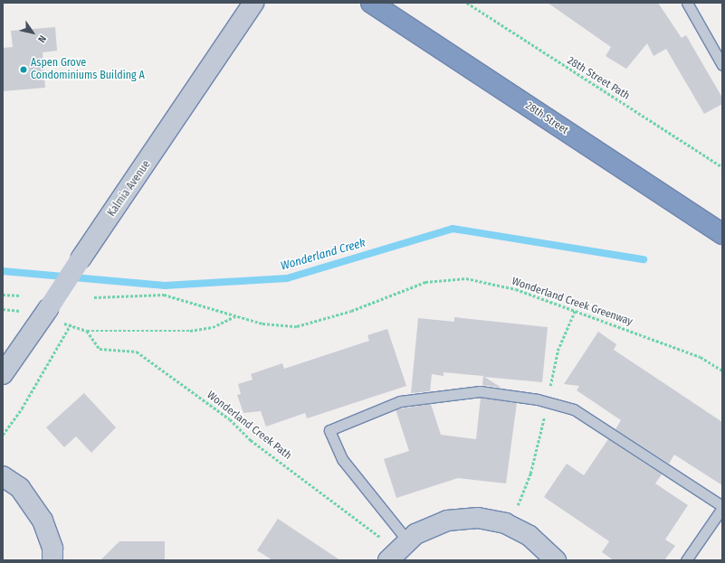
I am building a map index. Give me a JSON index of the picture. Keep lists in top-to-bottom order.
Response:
{
  "streets": {
    "highway": ["28th Street"],
    "street": ["Kalmia Avenue"],
    "path": ["28th Street Path", "Wonderland Creek Greenway", "Wonderland Creek Path"]
  },
  "water": ["Wonderland Creek"],
  "places": ["Aspen Grove Condominiums Building A"],
  "north": "bottom right"
}
